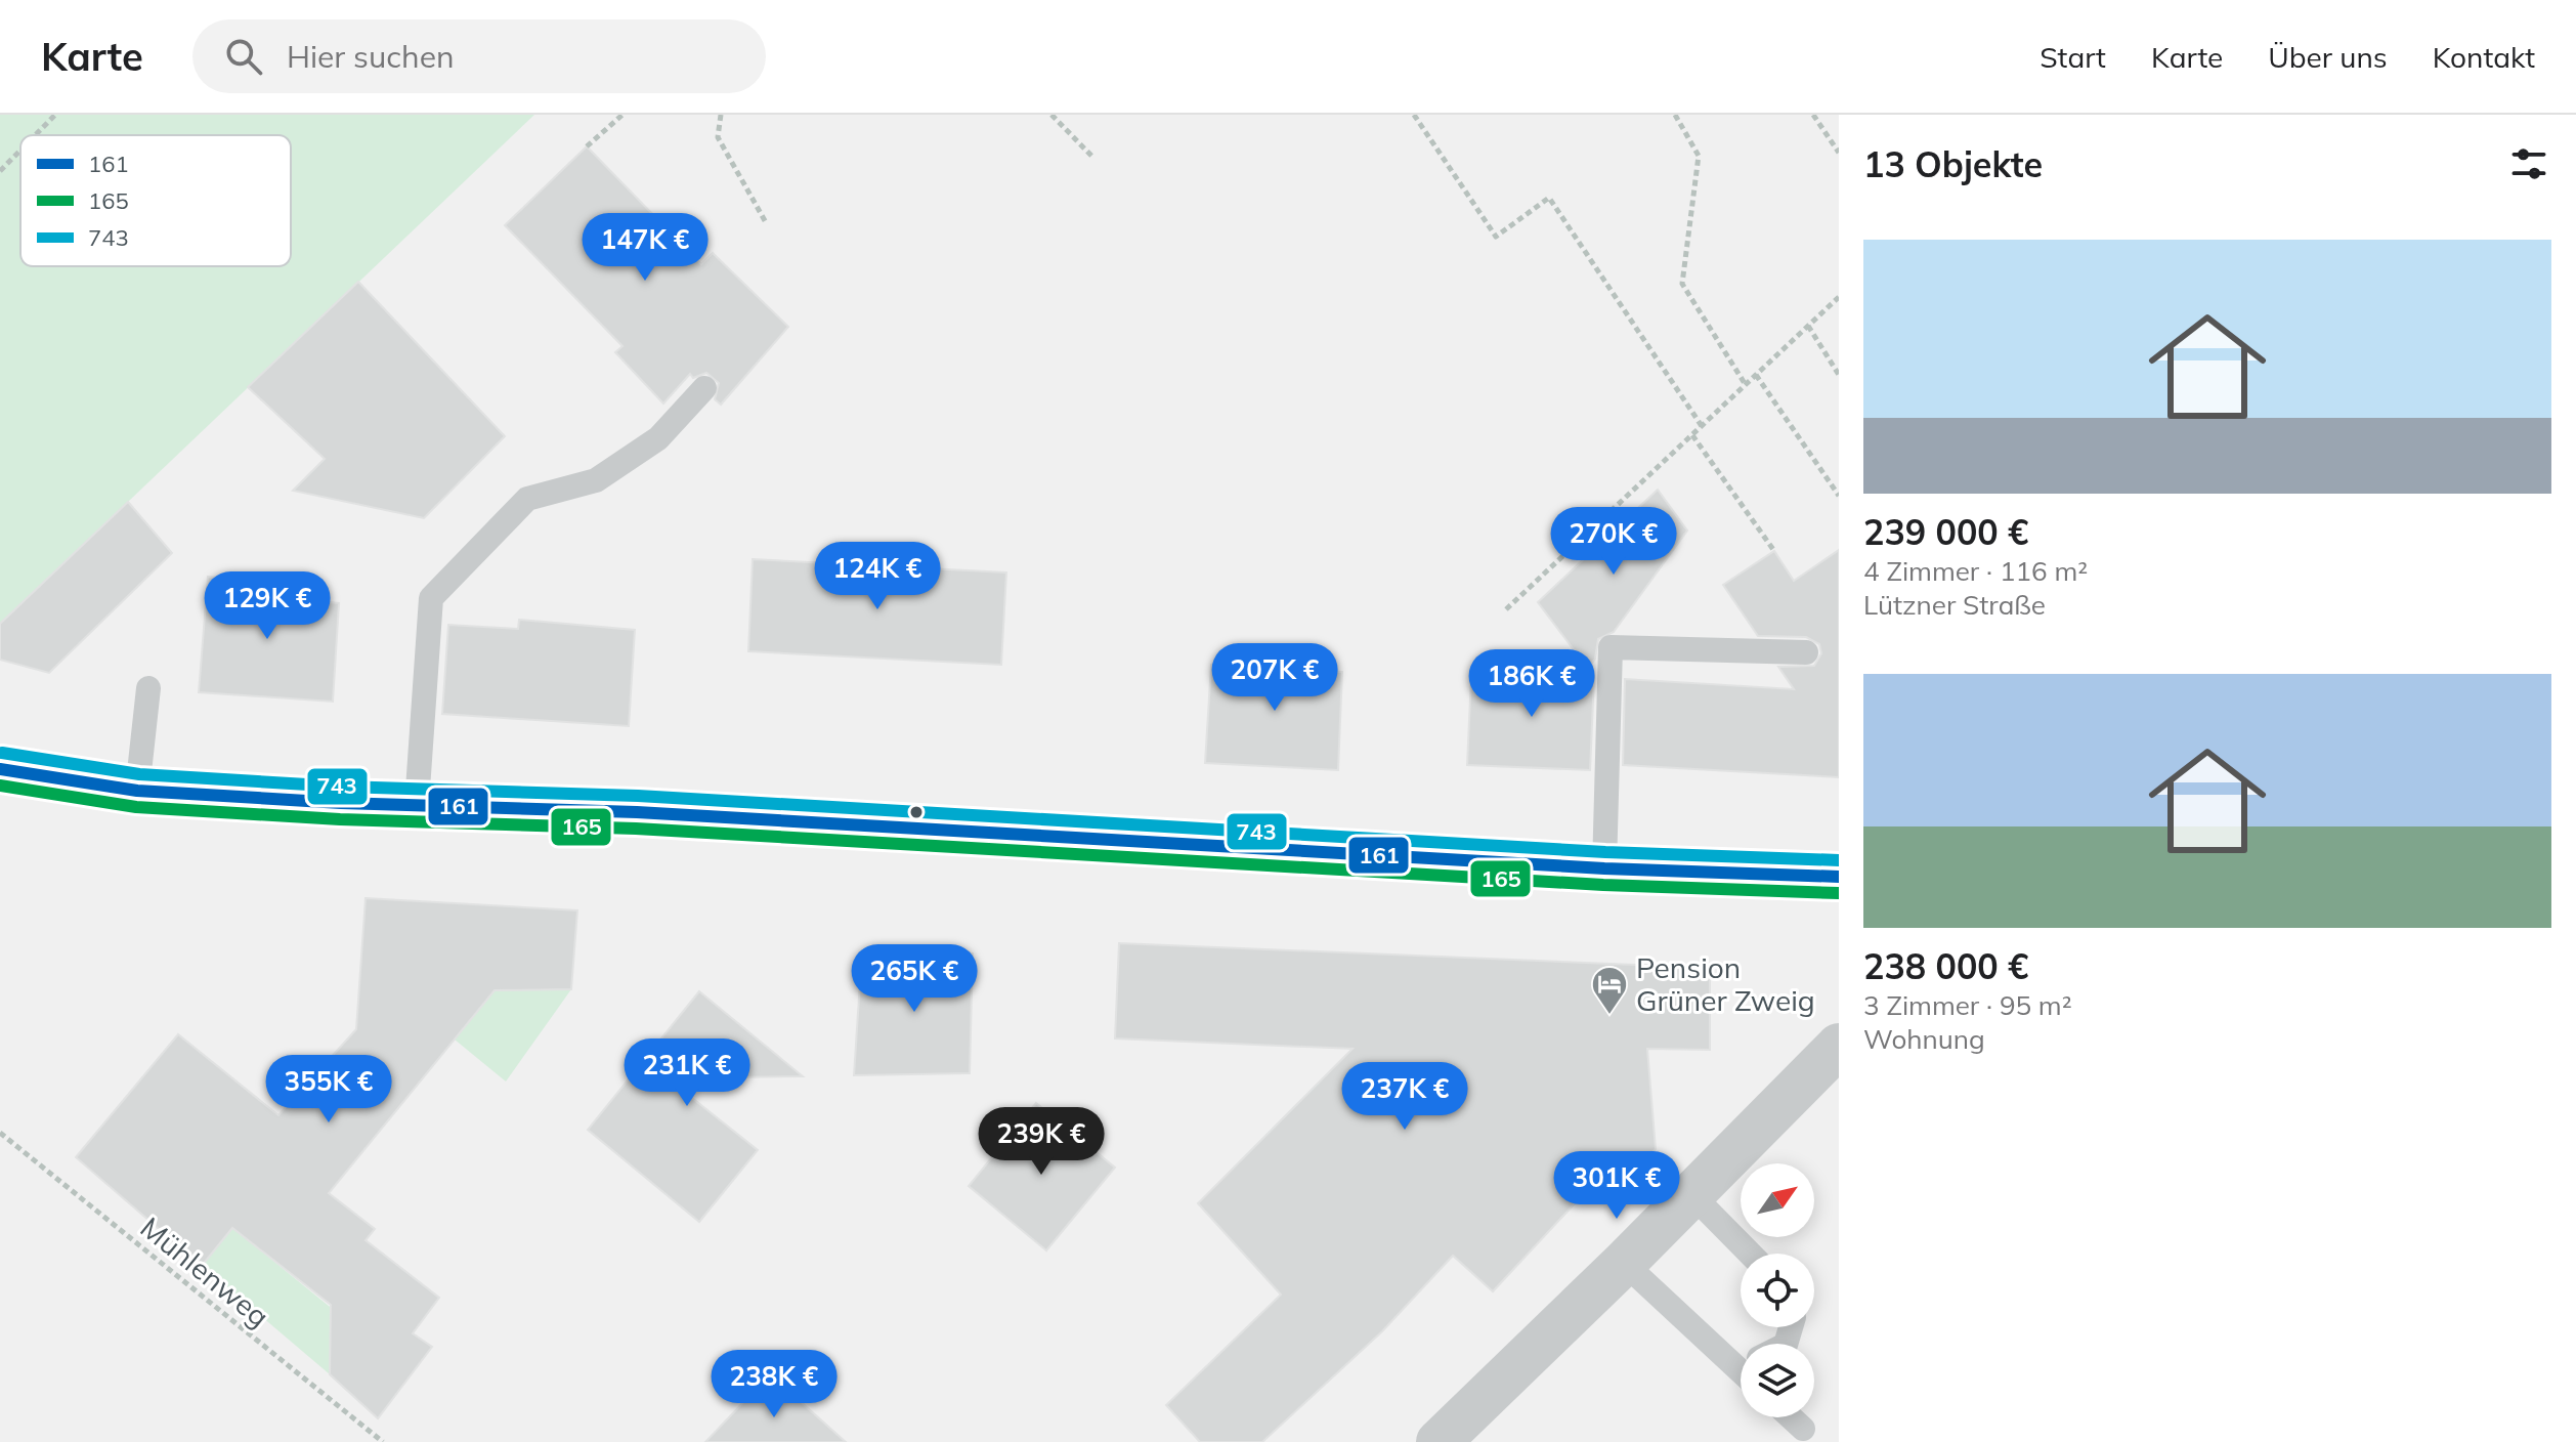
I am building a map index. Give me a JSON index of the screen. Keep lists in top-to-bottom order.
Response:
{
  "streets": {
    "path": ["Mühlenweg"]
  },
  "places": {
    "hotel": ["Pension Grüner Zweig"]
  },
  "lines": ["transit line 743", "transit line 161", "transit line 165"],
  "legend": ["161", "165", "743"],
  "north": "top right",
  "page": {
    "header": "Karte",
    "search": "Hier suchen",
    "nav": [
      "Start",
      "Karte",
      "Über uns",
      "Kontakt"
    ],
    "heading": "13 Objekte",
    "price": [
      "147K €",
      "270K €",
      "124K €",
      "129K €",
      "207K €",
      "186K €",
      "265K €",
      "231K €",
      "355K €",
      "237K €",
      "239K €",
      "301K €",
      "238K €"
    ],
    "list": [
      {
        "name": "239 000 €",
        "note": "4 Zimmer · 116 m² · Lützner Straße"
      },
      {
        "name": "238 000 €",
        "note": "3 Zimmer · 95 m² · Wohnung"
      }
    ]
  }
}
